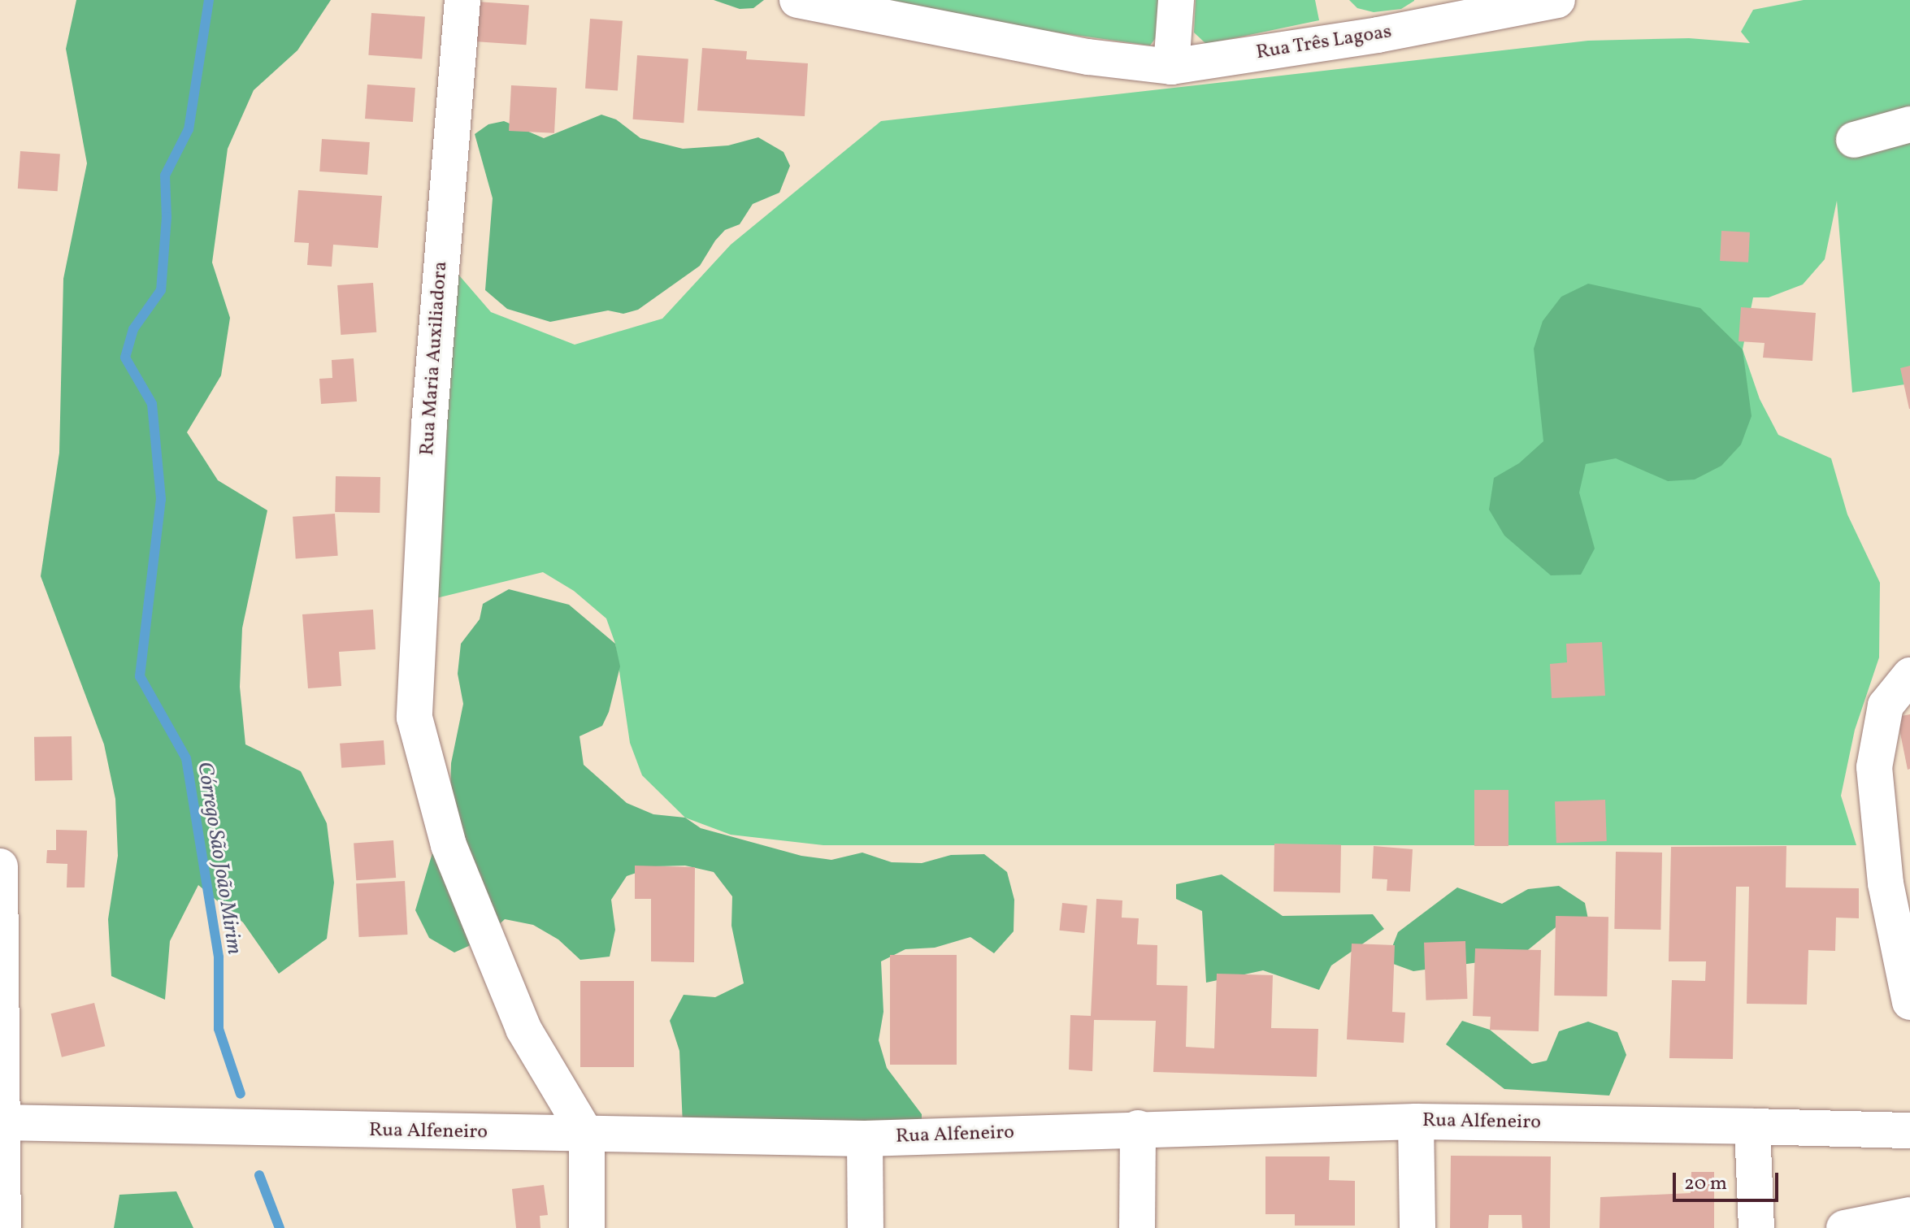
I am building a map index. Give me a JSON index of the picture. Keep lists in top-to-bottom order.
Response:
{
  "streets": {
    "street": ["Rua Três Lagoas", "Rua Maria Auxiliadora", "Rua Alfeneiro"]
  },
  "crossings": [
    ["Rua Maria Auxiliadora", "Rua Alfeneiro"]
  ],
  "water": ["Córrego São João Mirim"],
  "scale_bar": "20 m"
}
